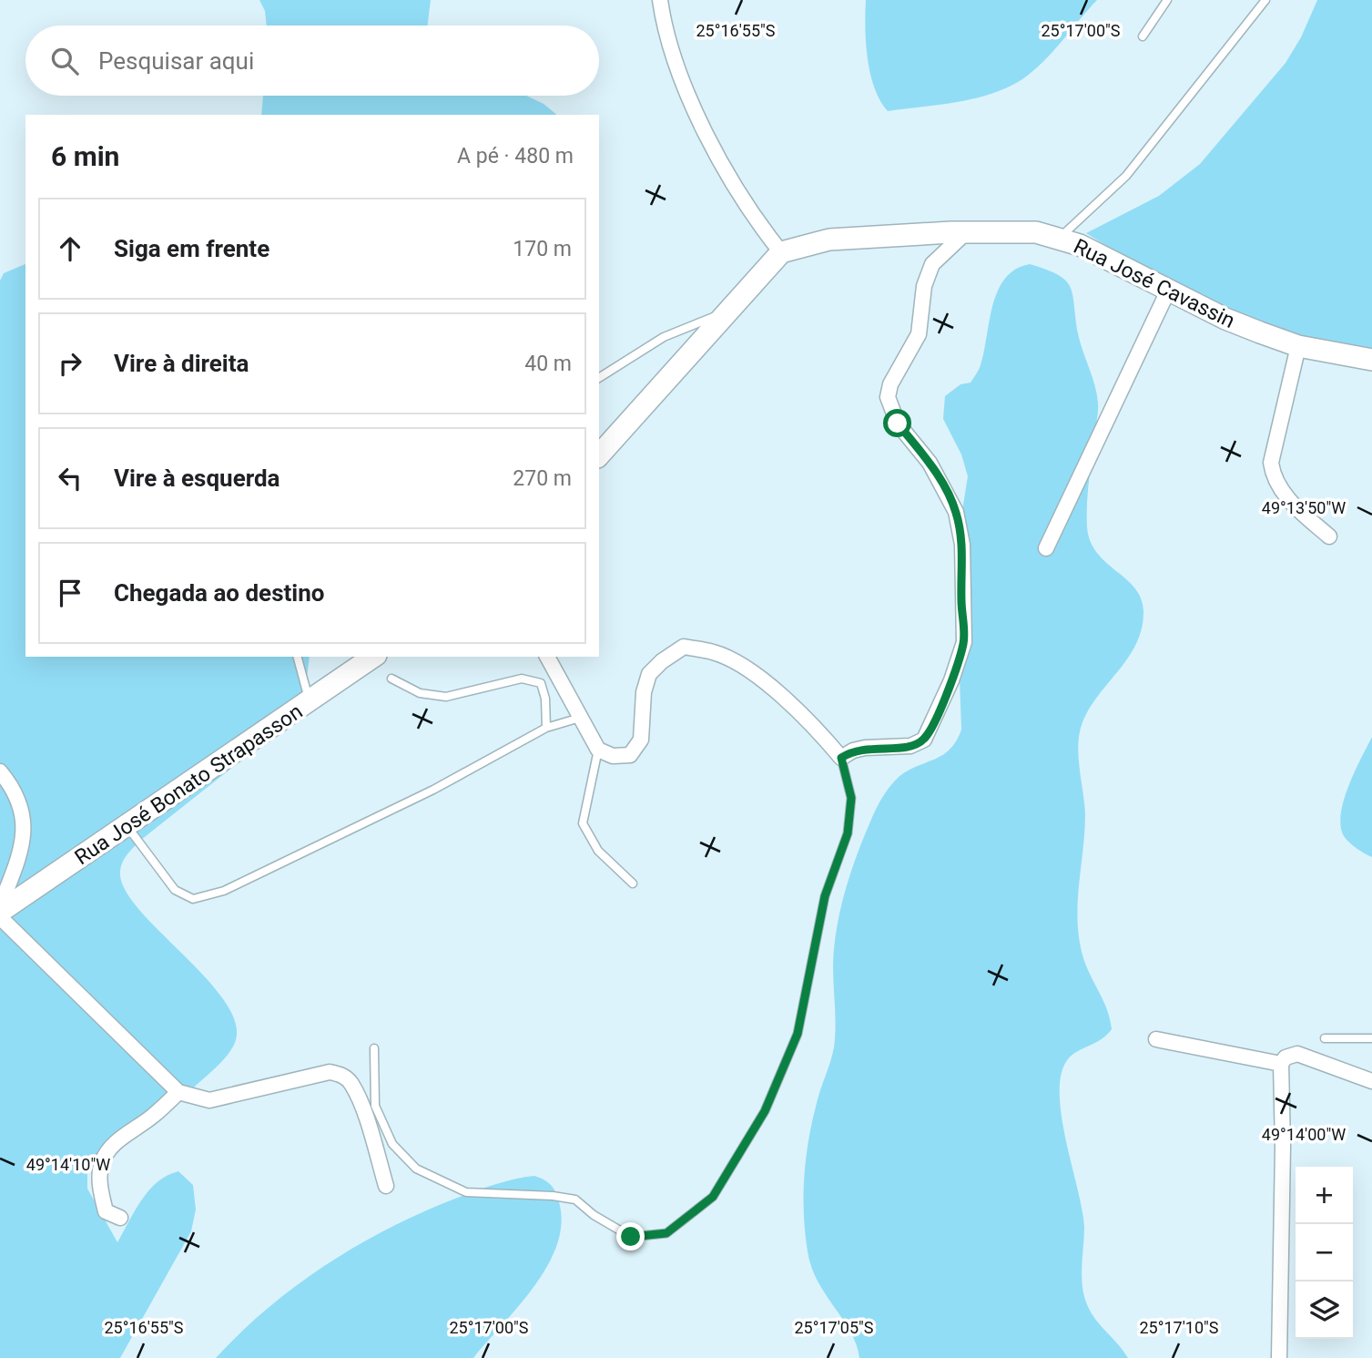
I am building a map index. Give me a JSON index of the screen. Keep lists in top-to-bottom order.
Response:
{
  "streets": {
    "street": ["Rua José Cavassin", "Rua José Bonato Strapasson"]
  },
  "page": {
    "search": "Pesquisar aqui",
    "heading": ["6 min", "A pé · 480 m"],
    "list": [
      ["Siga em frente", "170 m"],
      ["Vire à direita", "40 m"],
      ["Vire à esquerda", "270 m"],
      "Chegada ao destino"
    ],
    "map_buttons": ["+", "−"]
  },
  "coordinates": [
    "25°16'55\"S",
    "25°17'00\"S",
    "49°13'50\"W",
    "49°14'00\"W",
    "49°14'10\"W",
    "25°17'05\"S",
    "25°17'10\"S"
  ]
}
